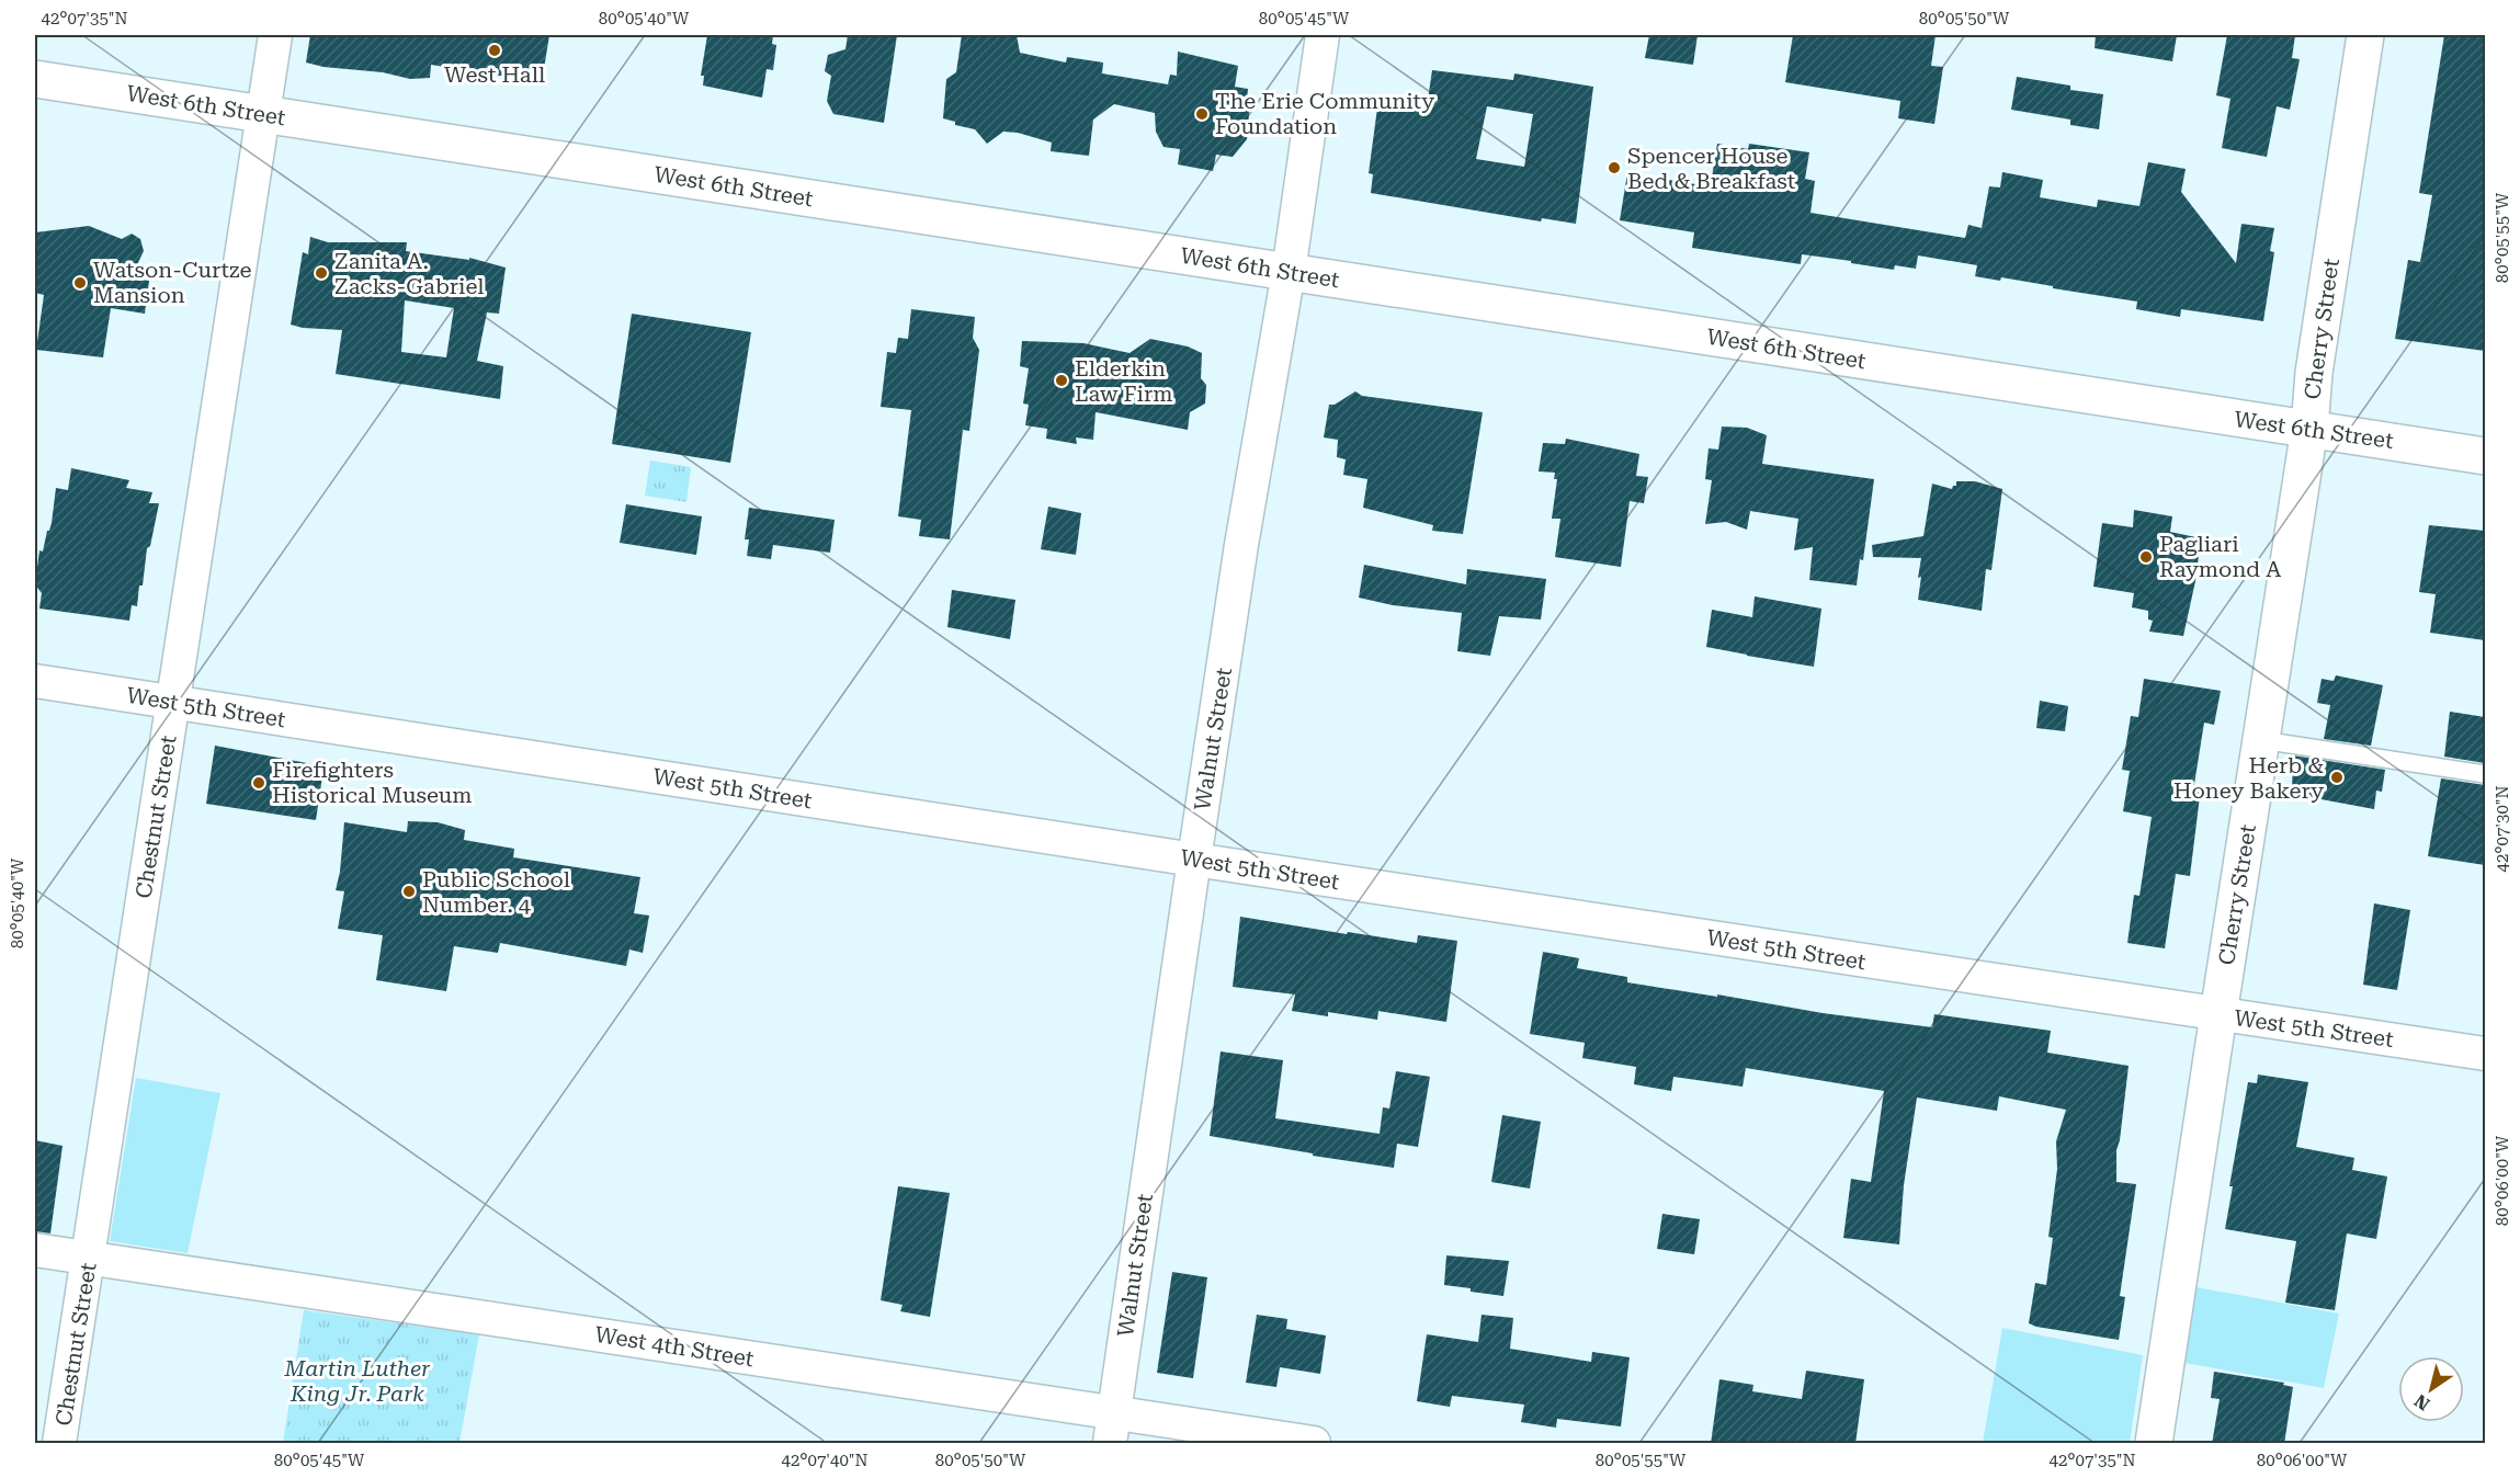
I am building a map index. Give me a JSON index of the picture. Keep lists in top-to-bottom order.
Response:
{
  "streets": {
    "main road": ["West 6th Street", "Cherry Street"],
    "street": [
      "West 5th Street",
      "Walnut Street",
      "Chestnut Street",
      "West 4th Street"
    ]
  },
  "crossings": [
    ["West 6th Street", "Cherry Street"],
    ["West 6th Street", "Walnut Street"],
    ["West 6th Street", "Chestnut Street"],
    ["Cherry Street", "West 5th Street"],
    ["West 5th Street", "Walnut Street"],
    ["West 5th Street", "Chestnut Street"],
    ["Walnut Street", "West 4th Street"],
    ["Chestnut Street", "West 4th Street"]
  ],
  "parks": ["Martin Luther King Jr. Park"],
  "places": [
    "West Hall",
    "The Erie Community Foundation",
    "Spencer House Bed & Breakfast",
    "Zanita A. Zacks-Gabriel",
    "Watson-Curtze Mansion",
    "Elderkin Law Firm",
    "Pagliari Raymond A",
    "Herb & Honey Bakery",
    "Firefighters Historical Museum",
    "Public School Number. 4"
  ],
  "north": "bottom left",
  "coordinates": [
    "42°07'35\"N",
    "80°05'40\"W",
    "80°05'45\"W",
    "80°05'50\"W",
    "80°05'55\"W",
    "42°07'30\"N",
    "80°06'00\"W",
    "42°07'40\"N"
  ]
}
